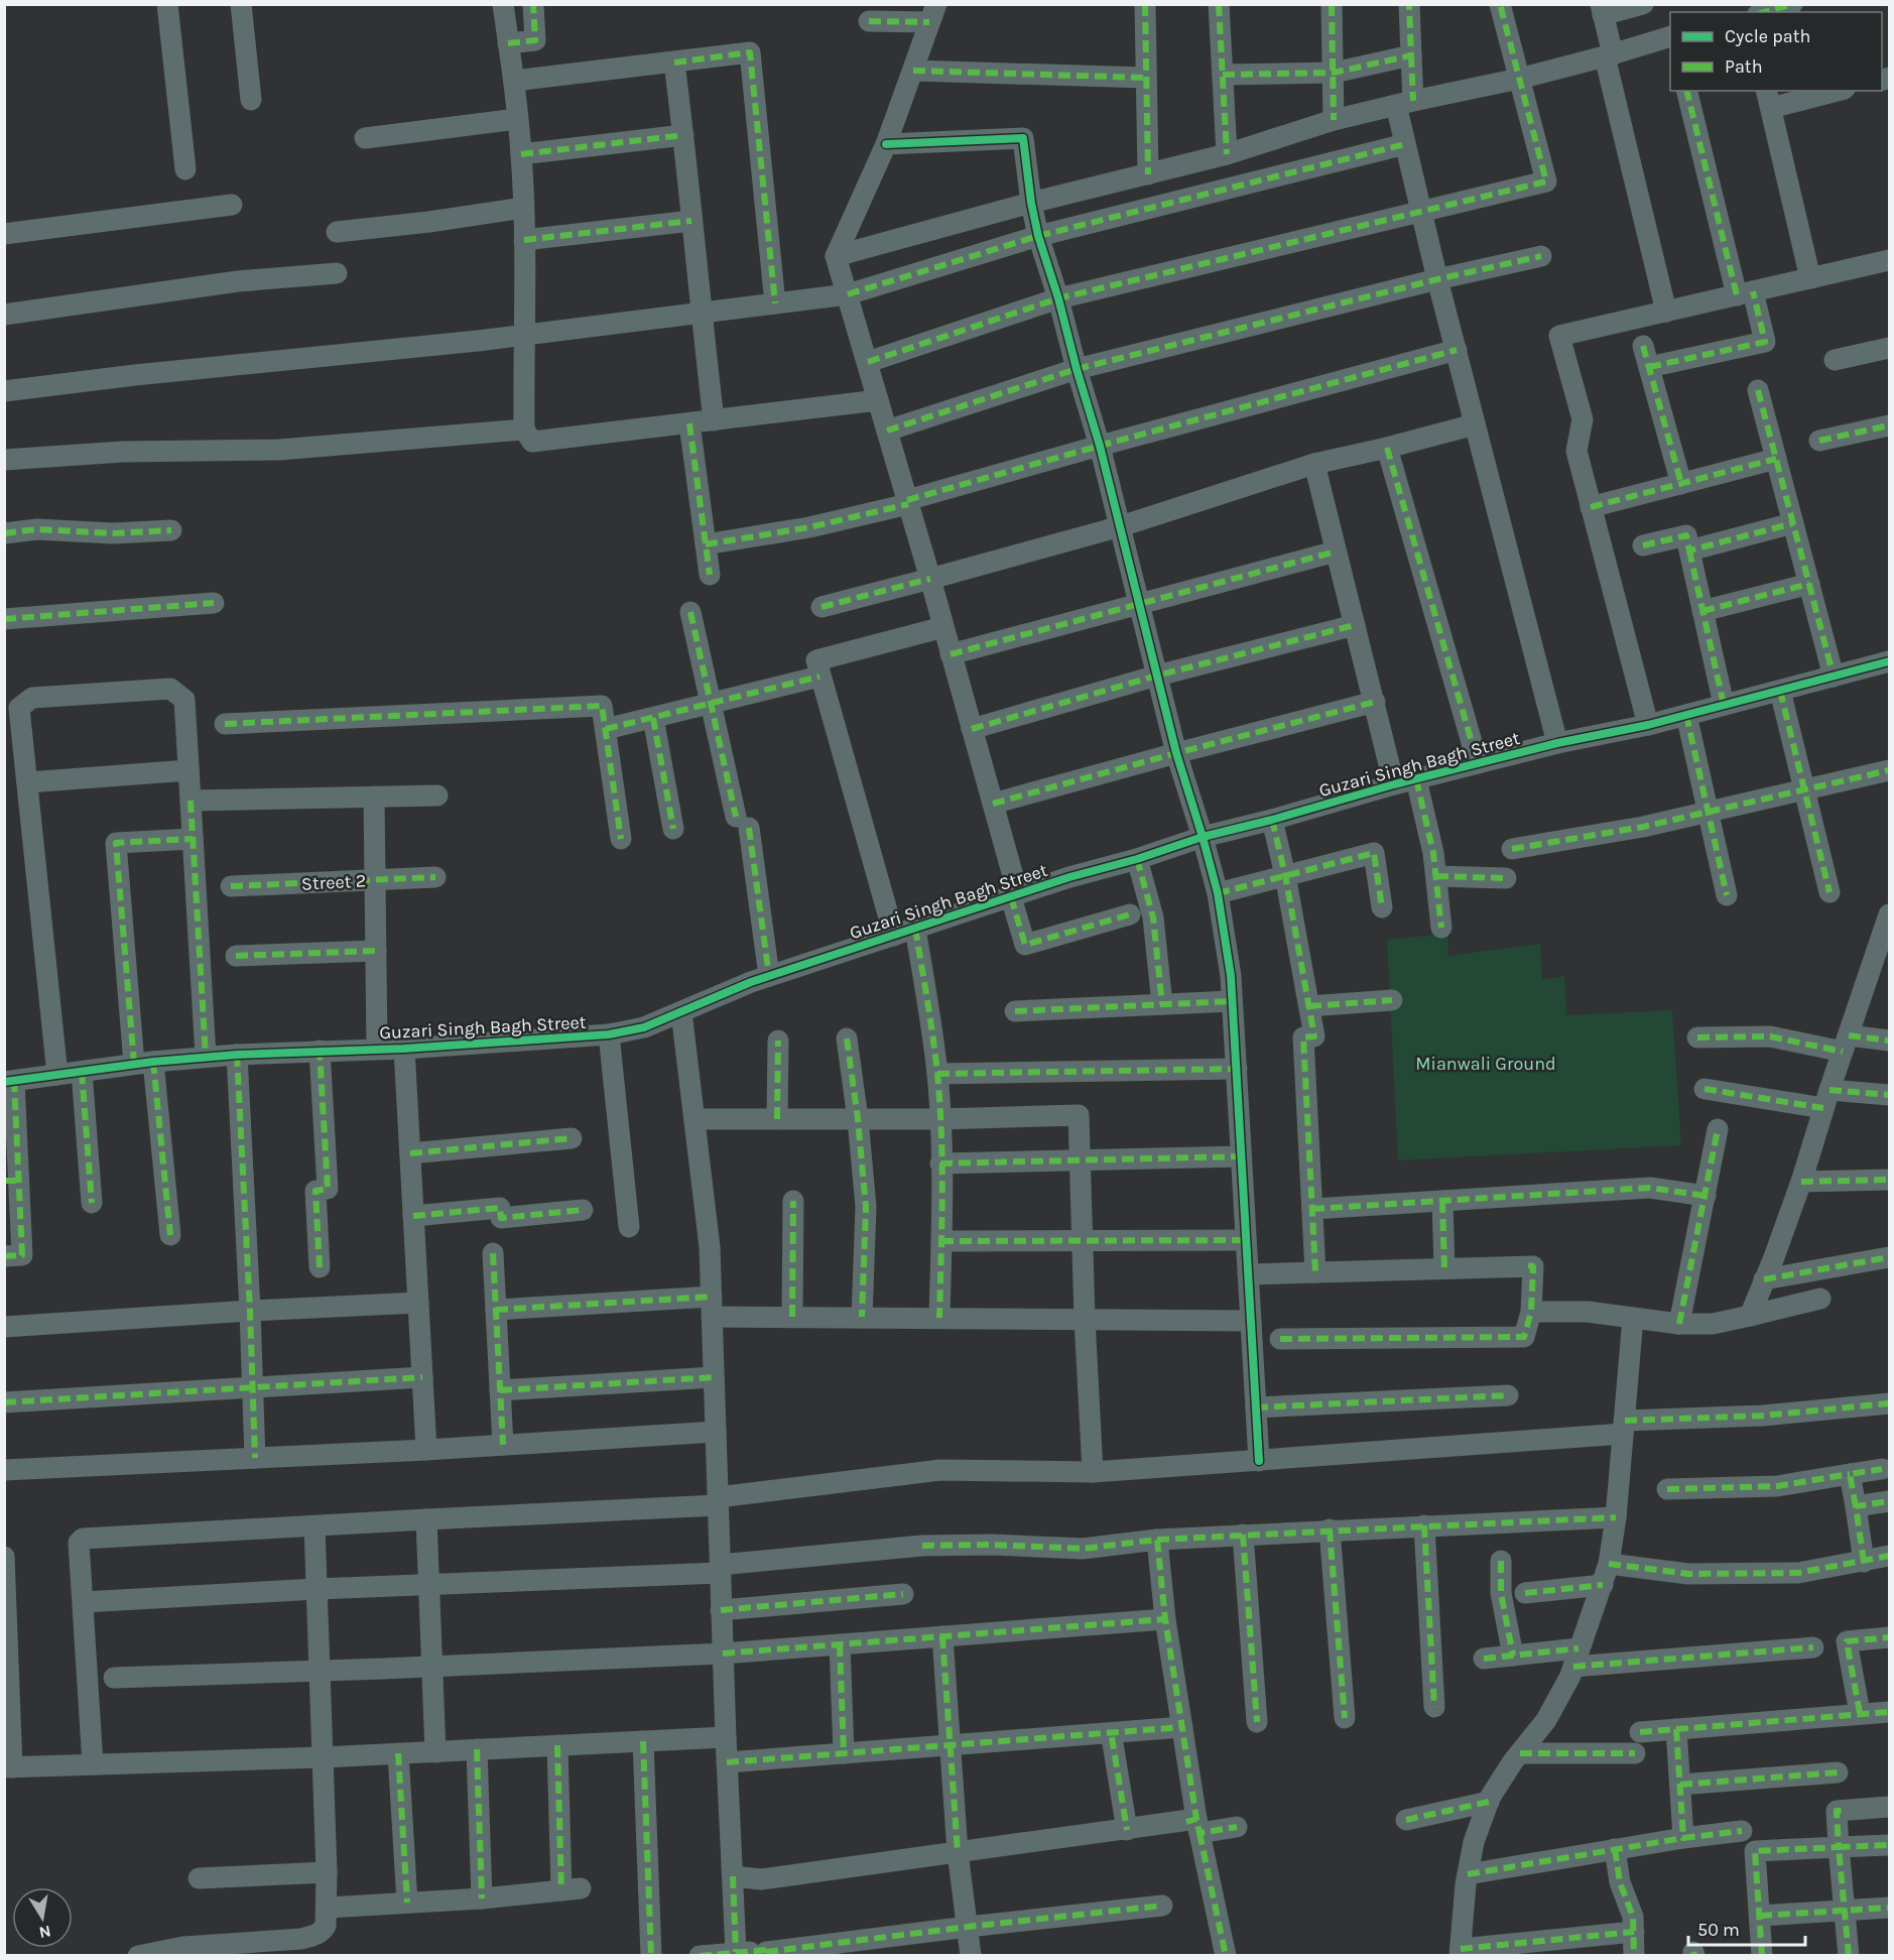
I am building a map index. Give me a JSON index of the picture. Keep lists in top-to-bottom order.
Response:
{
  "streets": {
    "street": ["Guzari Singh Bagh Street", "Street 2"]
  },
  "parks": ["Mianwali Ground"],
  "legend": ["Cycle path", "Path"],
  "scale_bar": "50 m",
  "north": "bottom"
}
